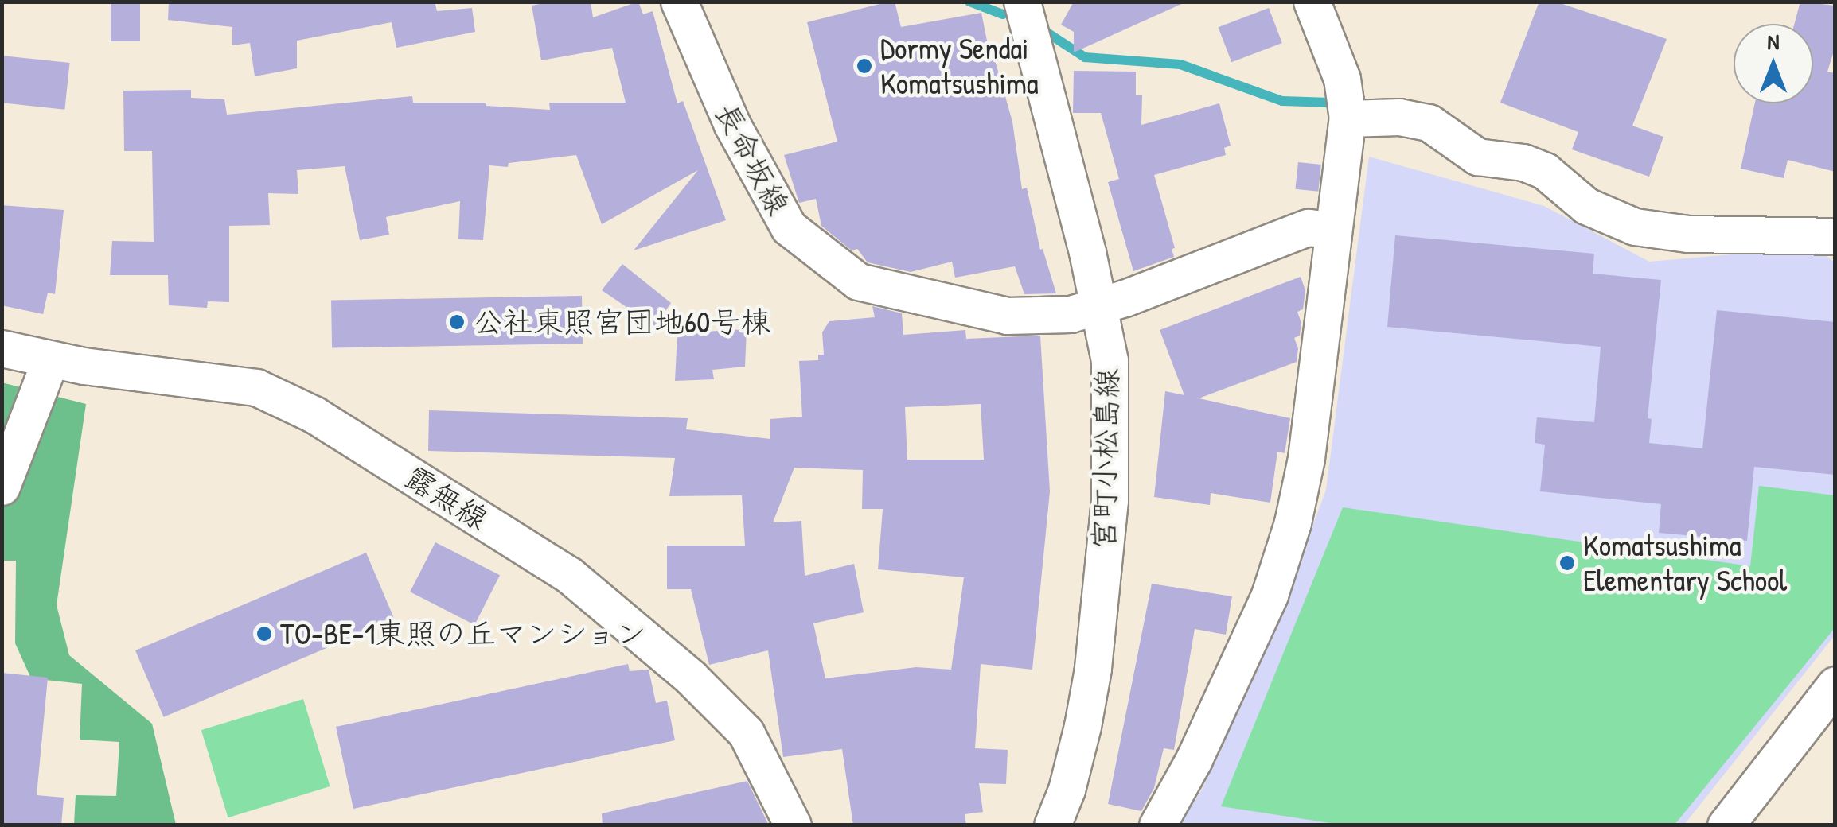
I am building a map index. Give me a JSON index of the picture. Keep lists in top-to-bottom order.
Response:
{
  "streets": {
    "street": ["長命坂線", "宮町小松島線", "露無線"]
  },
  "crossings": [
    ["長命坂線", "宮町小松島線"]
  ],
  "places": [
    "Dormy Sendai Komatsushima",
    "公社東照宮団地60号棟",
    "Komatsushima Elementary School",
    "TO-BE-1東照の丘マンション"
  ],
  "north": "top"
}
